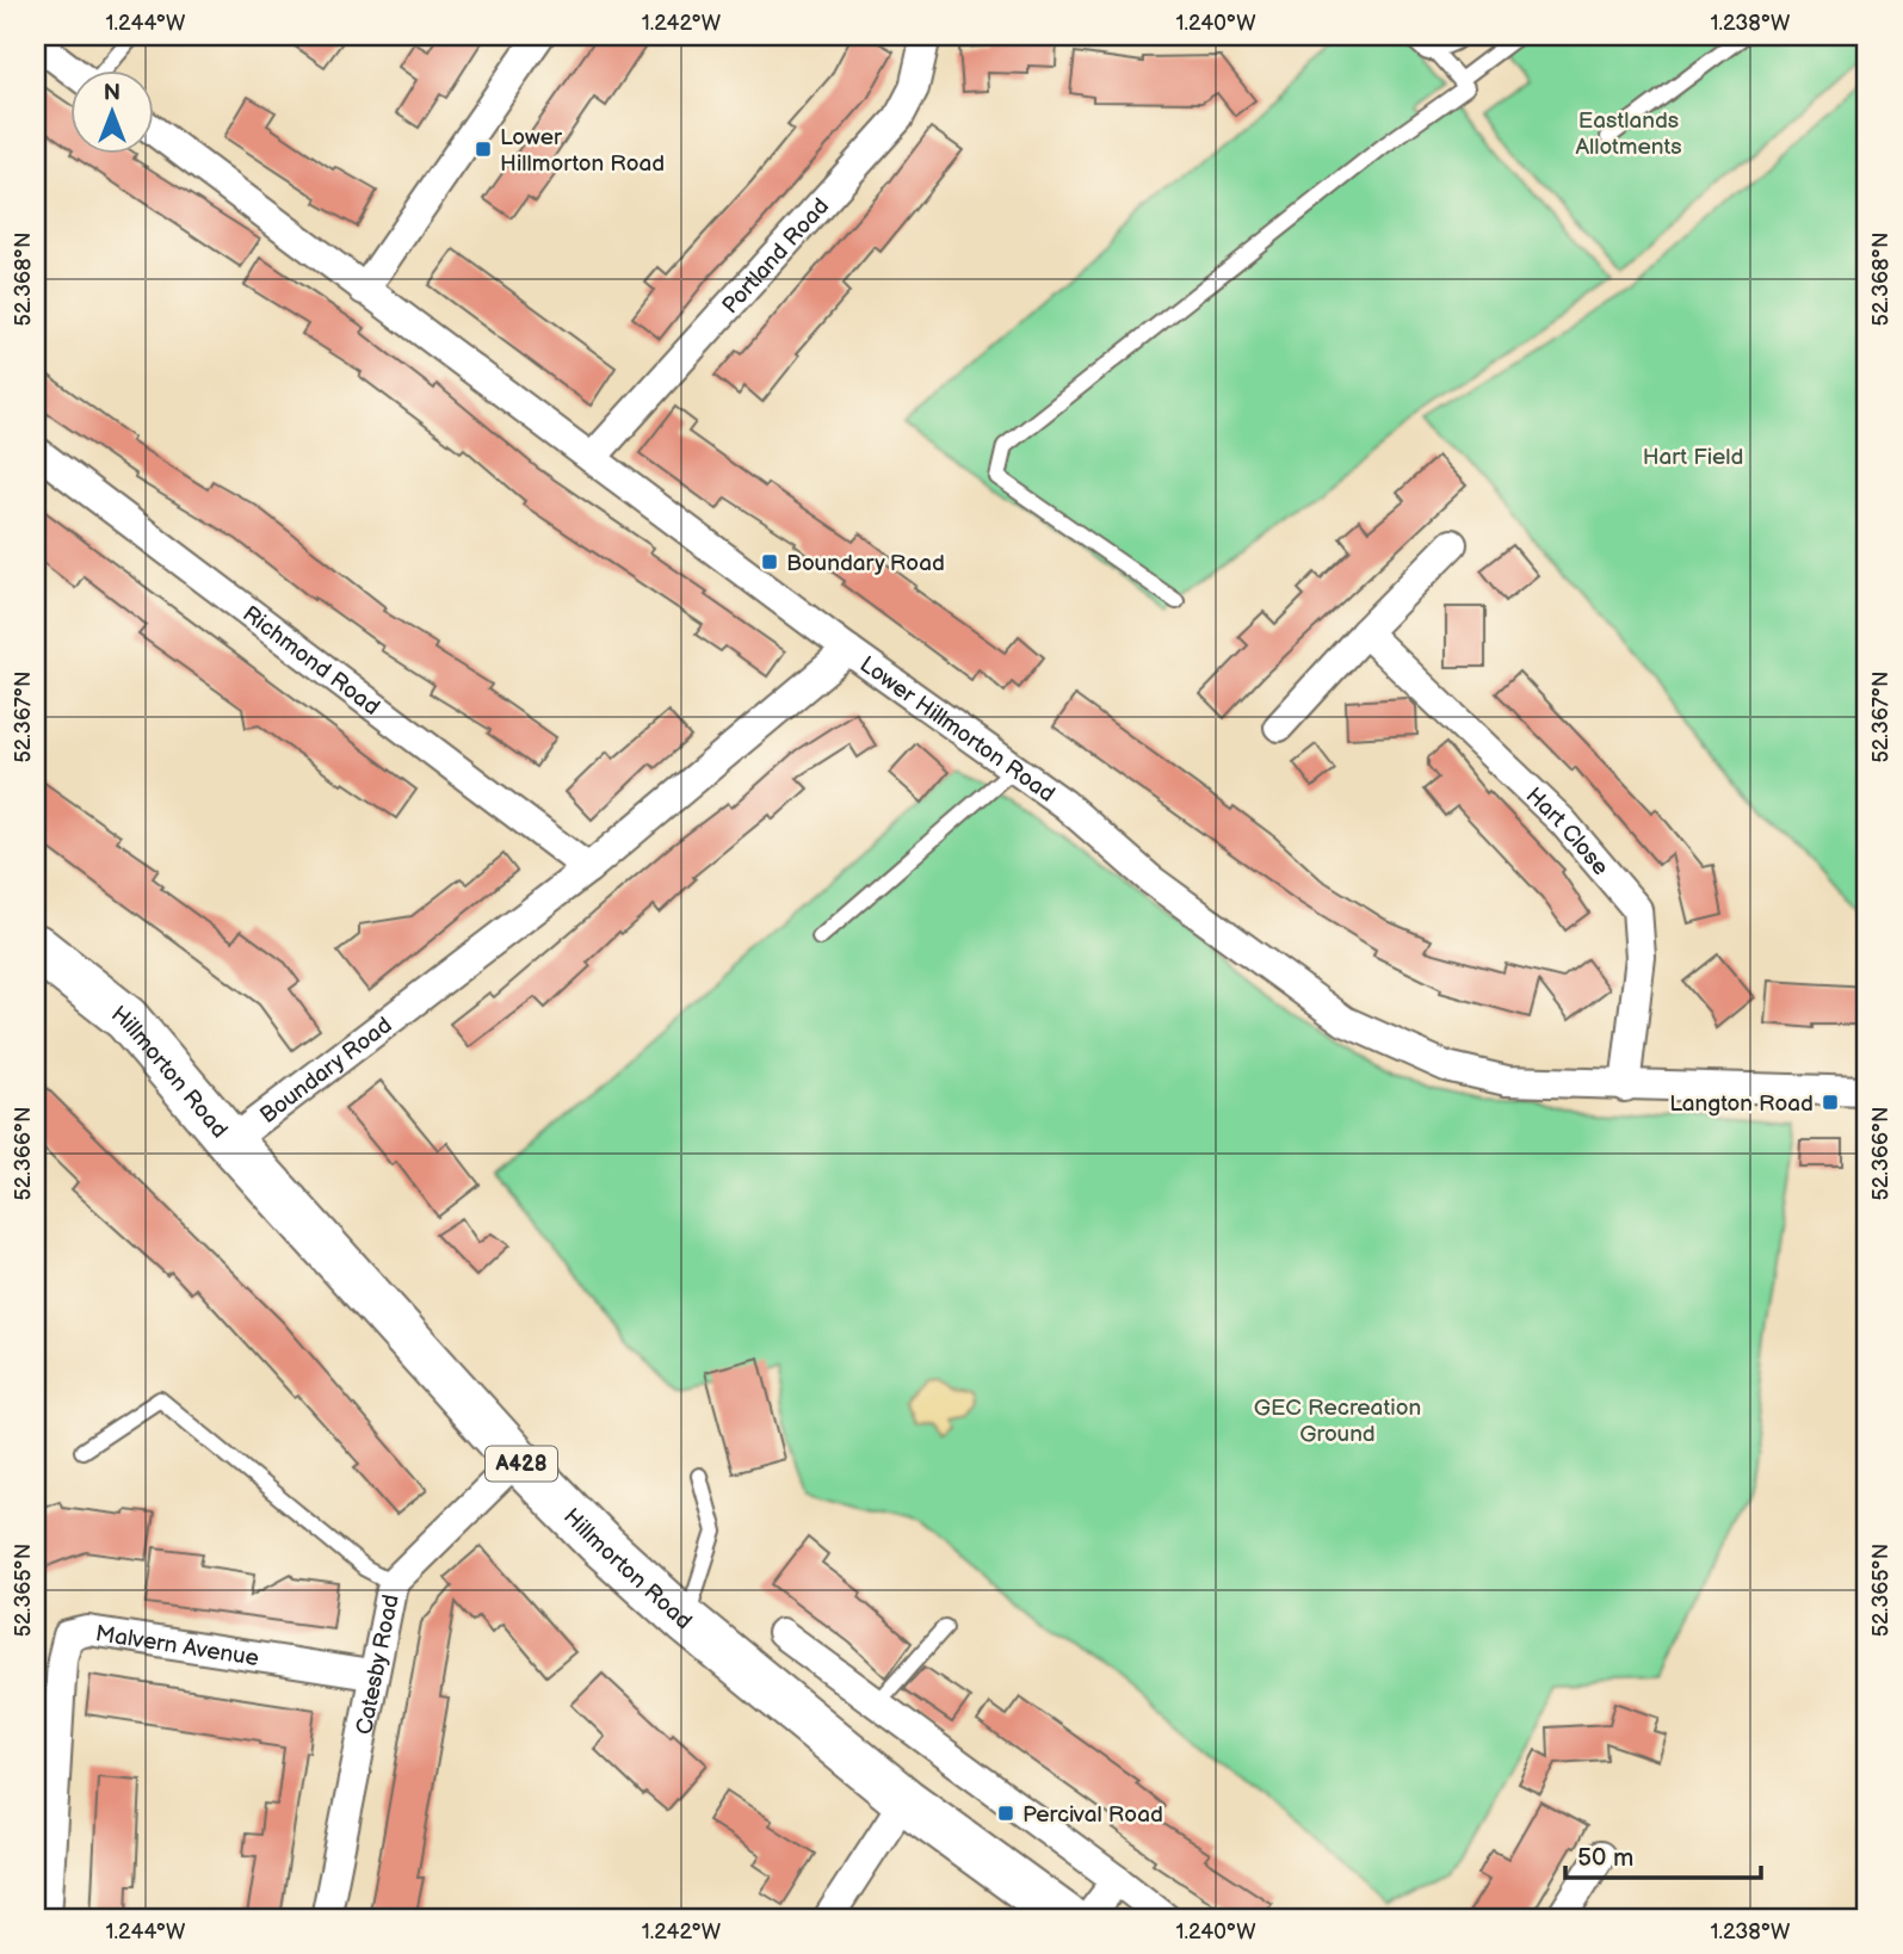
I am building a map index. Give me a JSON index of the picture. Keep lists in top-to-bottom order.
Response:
{
  "streets": {
    "highway": ["Hillmorton Road", "A428"],
    "street": [
      "Portland Road",
      "Richmond Road",
      "Lower Hillmorton Road",
      "Hart Close",
      "Boundary Road",
      "Malvern Avenue",
      "Catesby Road"
    ]
  },
  "crossings": [
    ["Portland Road", "Lower Hillmorton Road"],
    ["Richmond Road", "Boundary Road"],
    ["Lower Hillmorton Road", "Hart Close"],
    ["Lower Hillmorton Road", "Boundary Road"],
    ["Boundary Road", "Hillmorton Road"],
    ["Hillmorton Road", "Catesby Road"],
    ["Malvern Avenue", "Catesby Road"]
  ],
  "parks": ["Eastlands Allotments", "Hart Field", "GEC Recreation Ground"],
  "places": {
    "transit": [
      "Lower Hillmorton Road",
      "Boundary Road",
      "Langton Road",
      "Percival Road"
    ]
  },
  "scale_bar": "50 m",
  "north": "top",
  "coordinates": [
    "1.244°W",
    "1.242°W",
    "1.240°W",
    "1.238°W",
    "52.368°N",
    "52.367°N",
    "52.366°N",
    "52.365°N"
  ]
}
